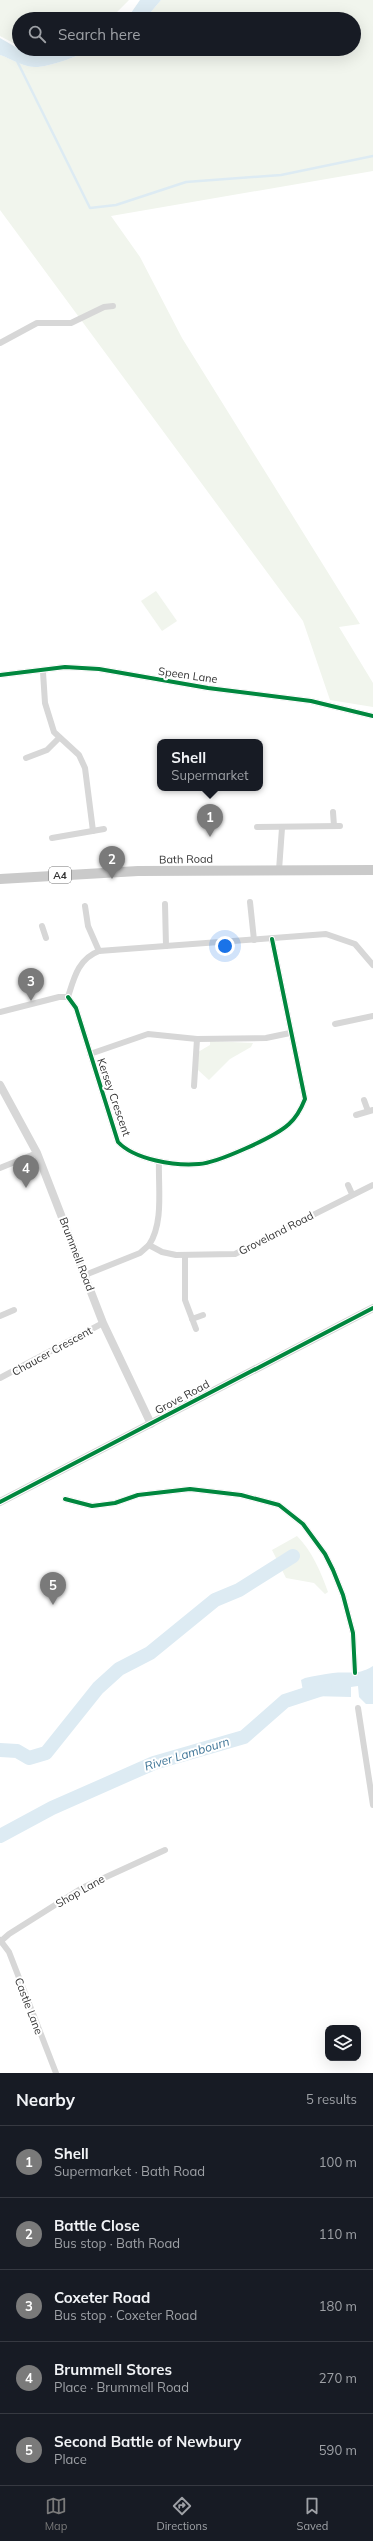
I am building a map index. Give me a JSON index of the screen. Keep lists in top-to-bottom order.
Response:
{
  "streets": {
    "main road": ["Bath Road", "A4"],
    "street": [
      "Speen Lane",
      "Kersey Crescent",
      "Groveland Road",
      "Brummell Road",
      "Chaucer Crescent",
      "Grove Road",
      "Shop Lane",
      "Castle Lane"
    ]
  },
  "crossings": [
    ["Brummell Road", "Chaucer Crescent"],
    ["Brummell Road", "Grove Road"],
    ["Shop Lane", "Castle Lane"]
  ],
  "water": ["River Lambourn"],
  "page": {
    "search": "Search here",
    "popup": ["Shell", "Supermarket"],
    "pins": [
      "1",
      "2",
      "3",
      "4",
      "5"
    ],
    "heading": ["Nearby", "5 results"],
    "list": [
      {
        "mark": "1",
        "name": "Shell",
        "note": "Supermarket · Bath Road",
        "value": "100 m"
      },
      {
        "mark": "2",
        "name": "Battle Close",
        "note": "Bus stop · Bath Road",
        "value": "110 m"
      },
      {
        "mark": "3",
        "name": "Coxeter Road",
        "note": "Bus stop · Coxeter Road",
        "value": "180 m"
      },
      {
        "mark": "4",
        "name": "Brummell Stores",
        "note": "Place · Brummell Road",
        "value": "270 m"
      },
      {
        "mark": "5",
        "name": "Second Battle of Newbury",
        "note": "Place",
        "value": "590 m"
      }
    ],
    "nav": ["Map", "Directions", "Saved"]
  }
}
